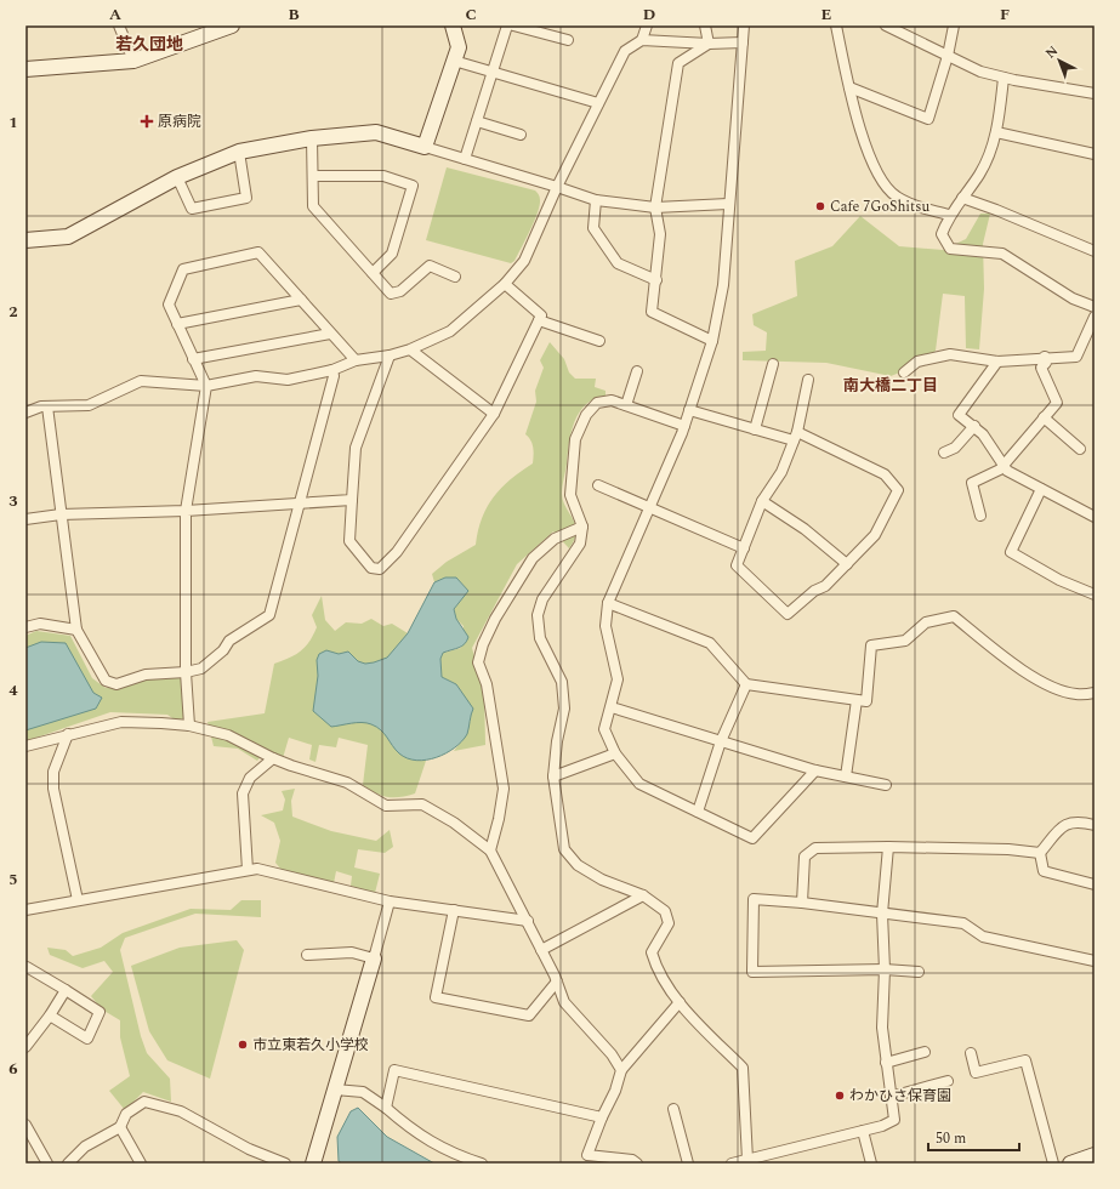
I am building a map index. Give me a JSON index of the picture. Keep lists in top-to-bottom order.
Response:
{
  "districts": ["若久団地", "南大橋二丁目"],
  "places": {
    "health": ["原病院"],
    "other": ["Cafe 7GoShitsu", "市立東若久小学校", "わかひさ保育園"]
  },
  "scale_bar": "50 m",
  "north": "top left",
  "grid": {
    "columns": [
      "A",
      "B",
      "C",
      "D",
      "E",
      "F"
    ],
    "rows": [
      "1",
      "2",
      "3",
      "4",
      "5",
      "6"
    ]
  }
}
